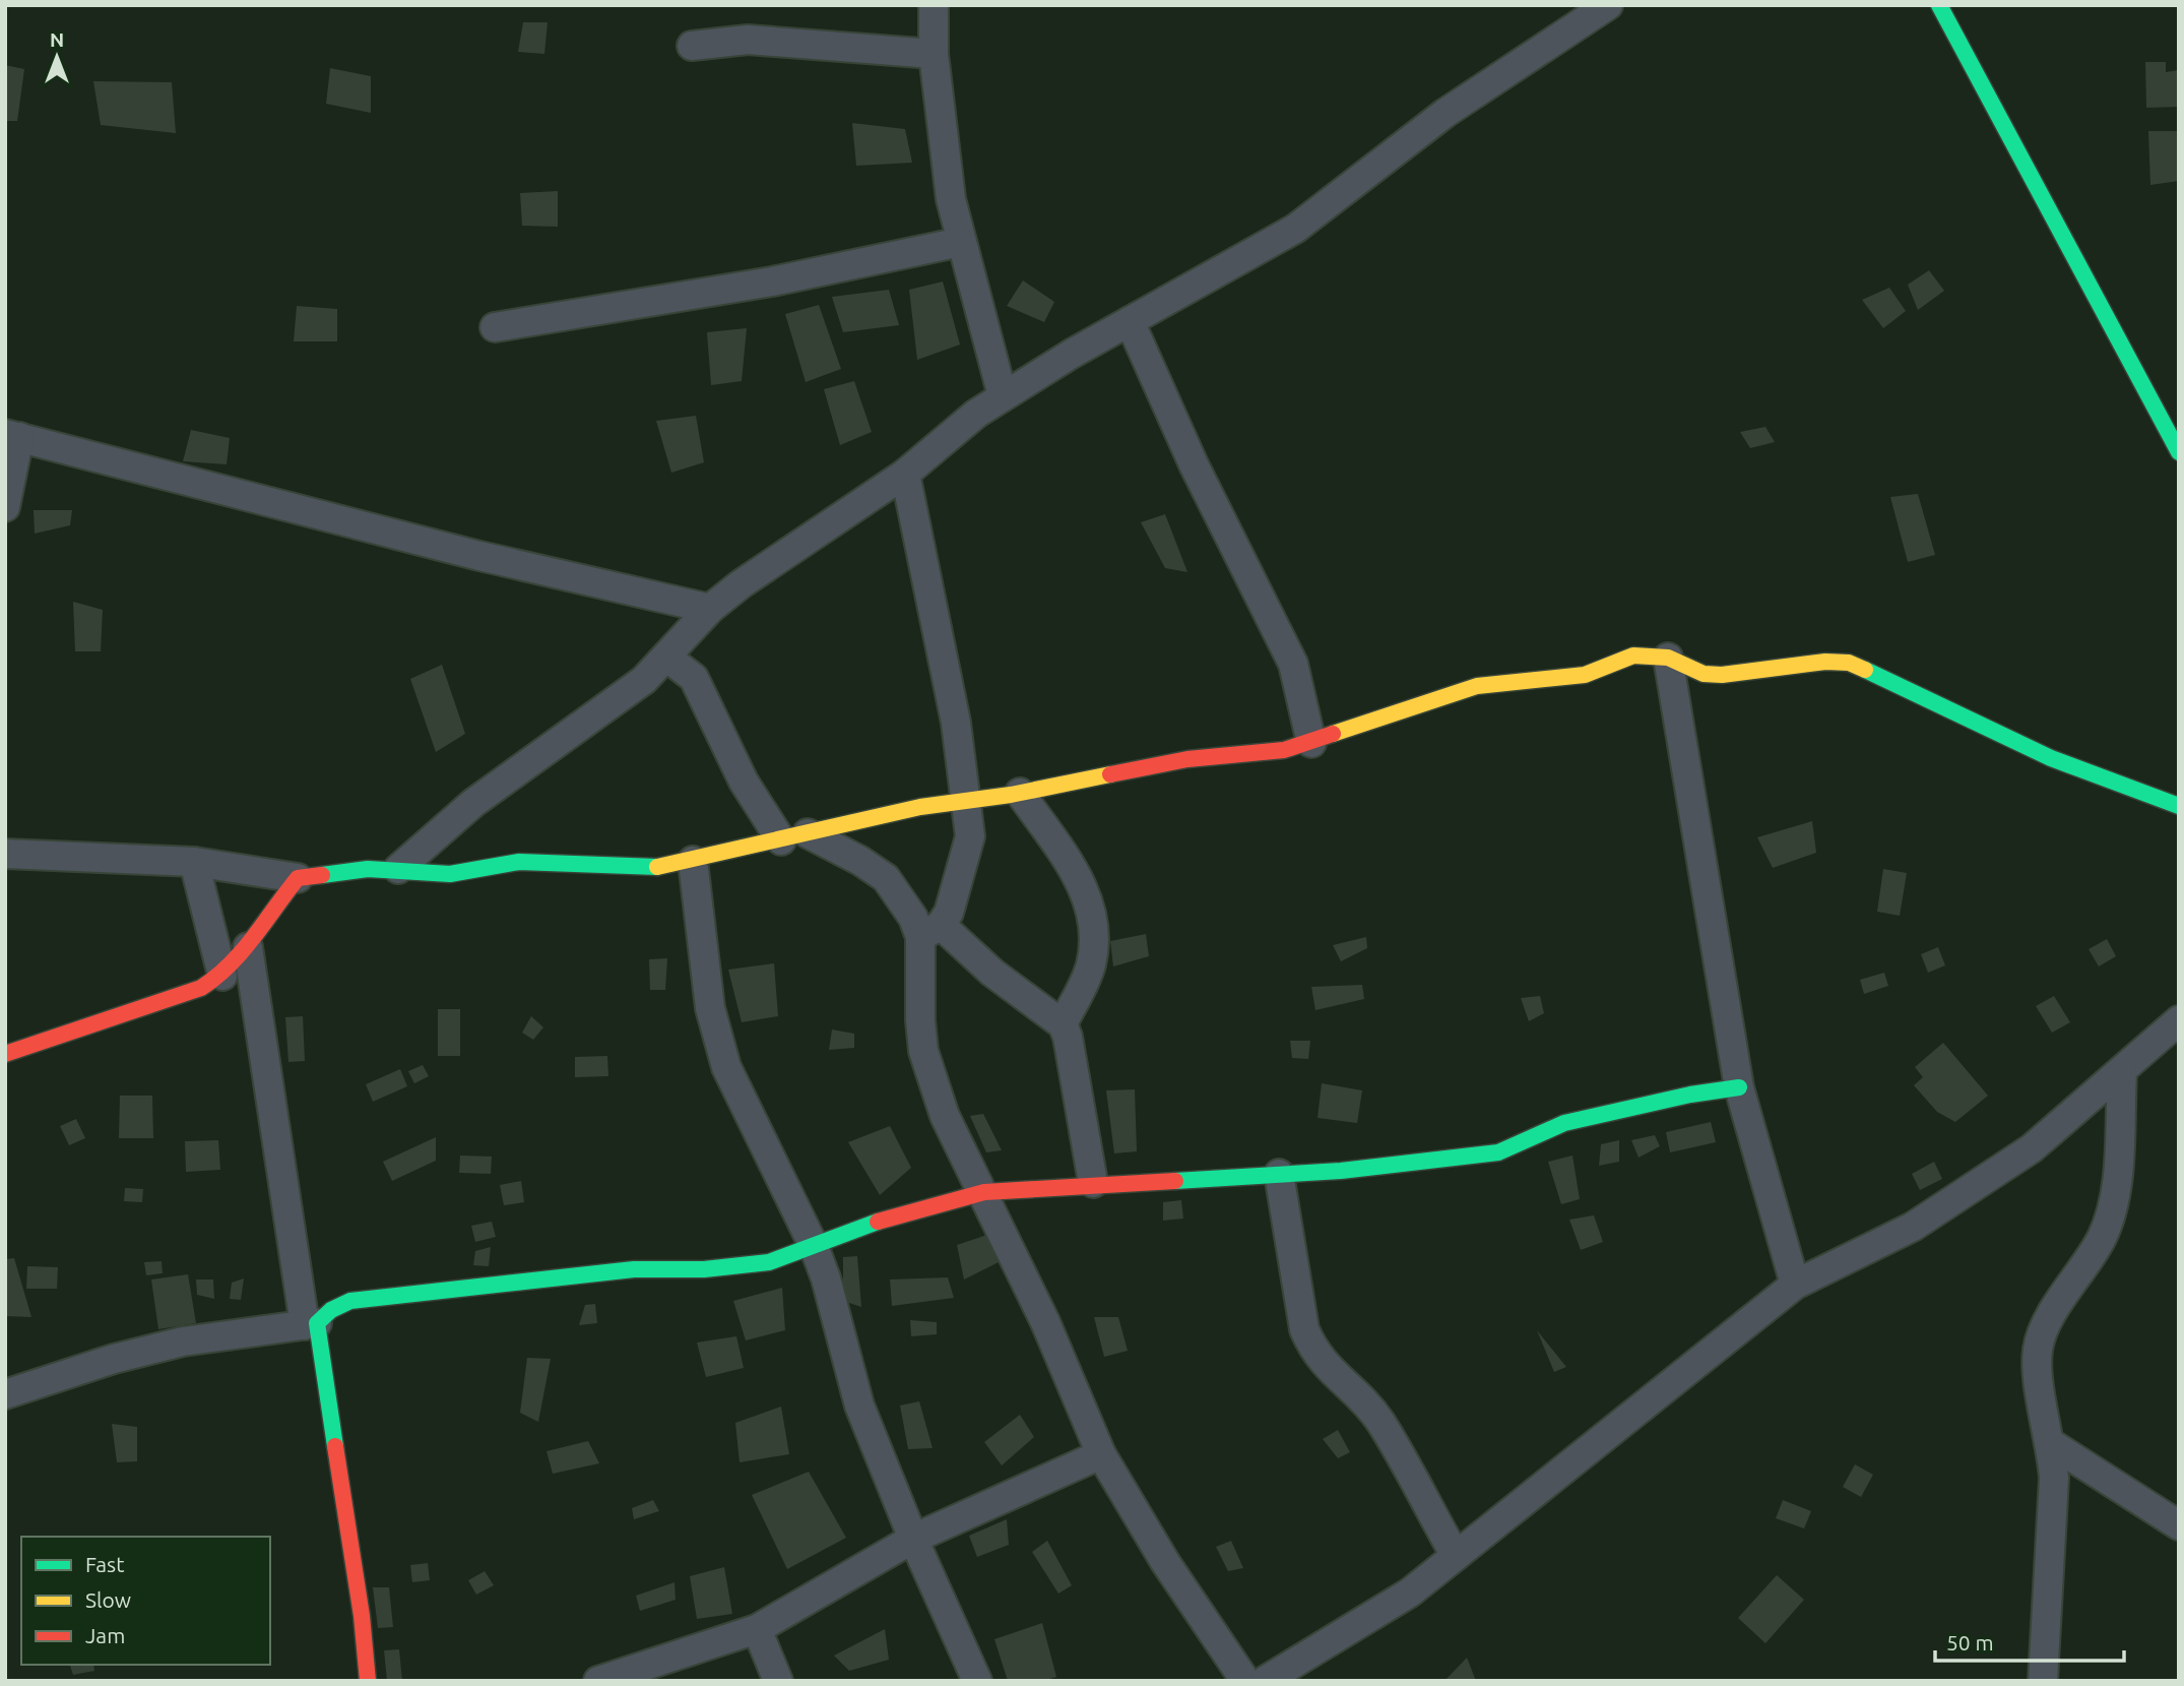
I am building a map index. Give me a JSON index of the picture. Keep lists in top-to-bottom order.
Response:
{
  "legend": ["Fast", "Slow", "Jam"],
  "scale_bar": "50 m",
  "north": "top"
}
